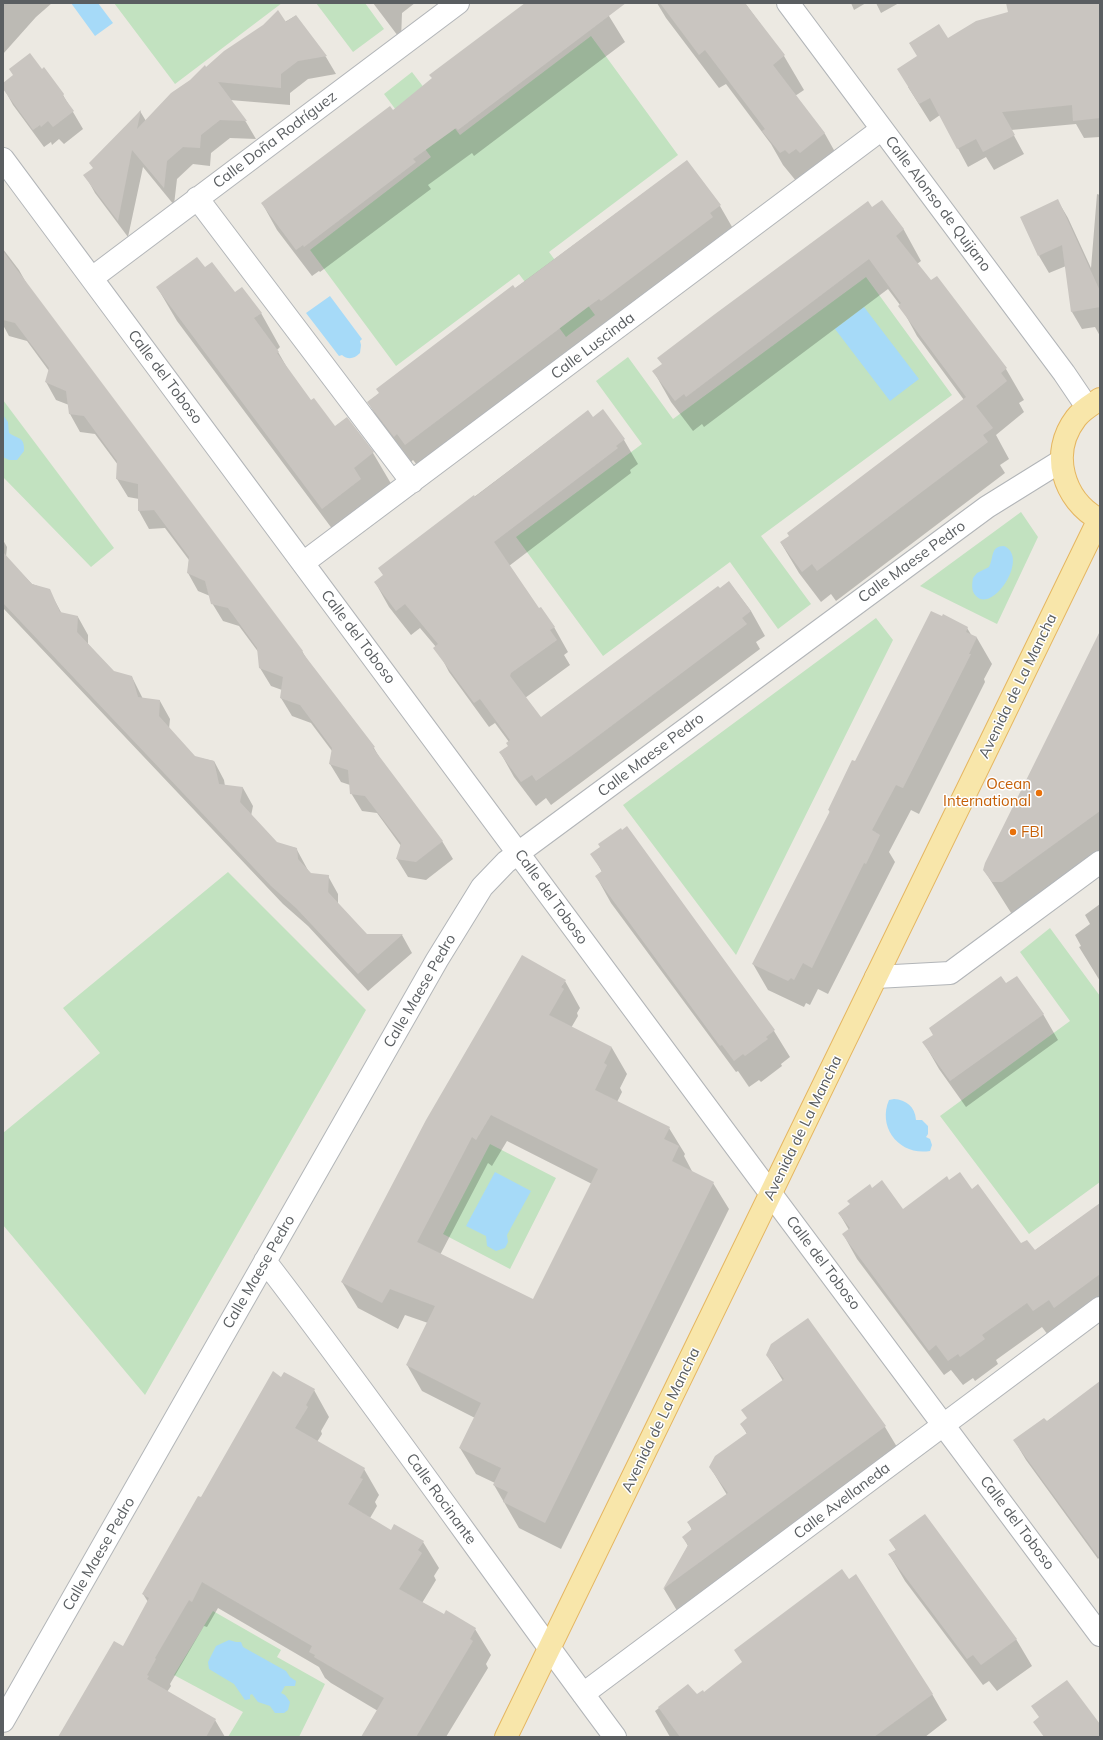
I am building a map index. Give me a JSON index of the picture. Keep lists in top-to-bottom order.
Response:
{
  "streets": {
    "main road": ["Avenida de La Mancha"],
    "street": [
      "Calle Doña Rodríguez",
      "Calle Alonso de Quijano",
      "Calle Luscinda",
      "Calle del Toboso",
      "Calle Maese Pedro",
      "Calle Rocinante",
      "Calle Avellaneda"
    ]
  },
  "crossings": [
    ["Calle Doña Rodríguez", "Calle del Toboso"],
    ["Calle Alonso de Quijano", "Calle Luscinda"],
    ["Calle Luscinda", "Calle del Toboso"],
    ["Calle del Toboso", "Calle Maese Pedro"],
    ["Calle del Toboso", "Avenida de La Mancha"],
    ["Calle del Toboso", "Calle Avellaneda"],
    ["Calle Maese Pedro", "Calle Rocinante"],
    ["Avenida de La Mancha", "Calle Rocinante"],
    ["Calle Rocinante", "Calle Avellaneda"]
  ],
  "places": ["Ocean International", "FBI"]
}
